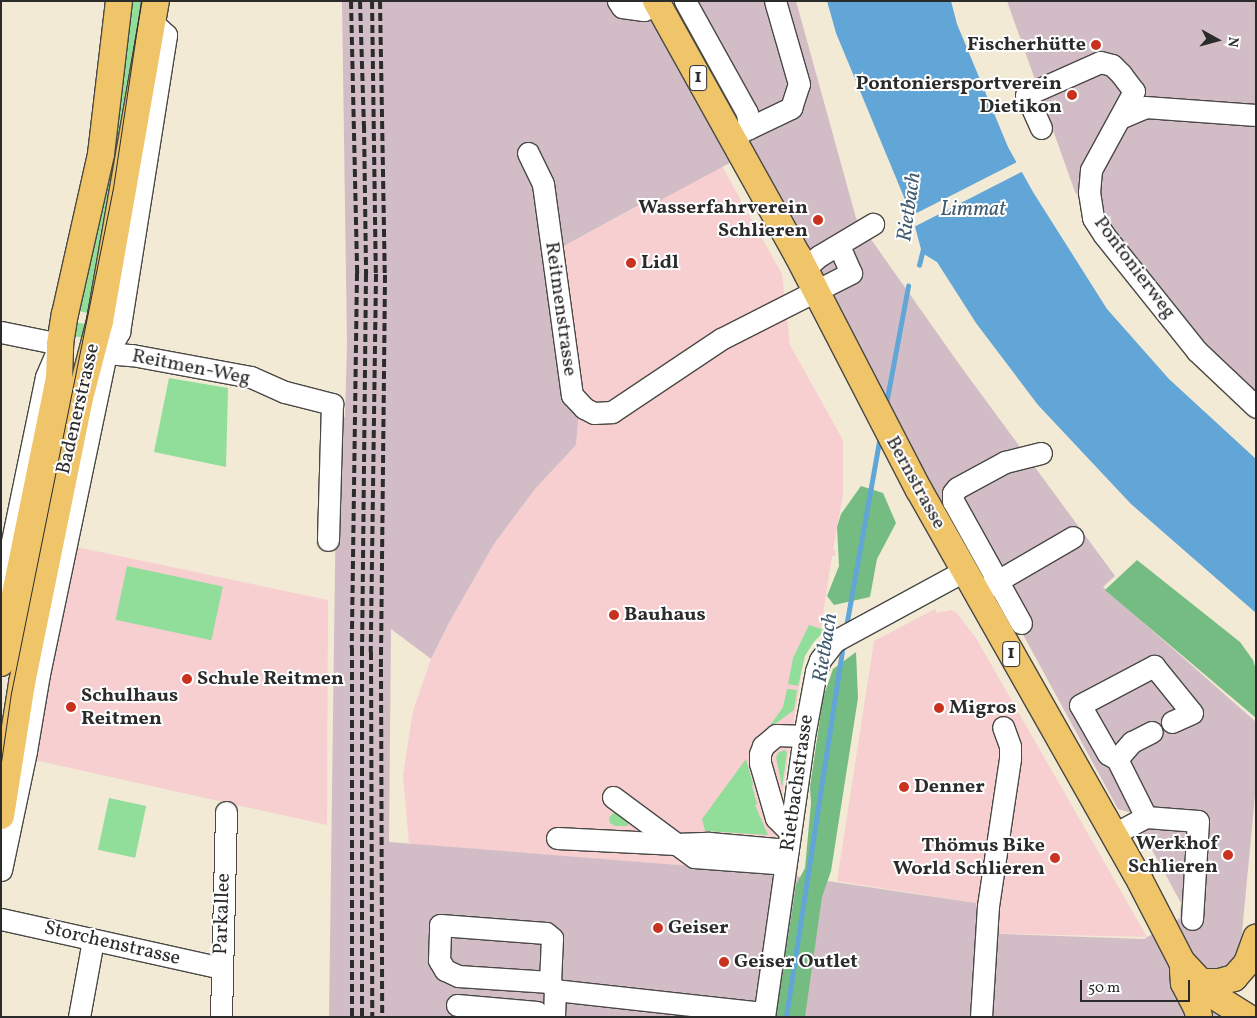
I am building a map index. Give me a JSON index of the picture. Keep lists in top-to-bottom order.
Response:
{
  "streets": {
    "main road": ["1", "Badenerstrasse", "Bernstrasse"],
    "street": [
      "Pontonierweg",
      "Reitmenstrasse",
      "Reitmen-Weg",
      "Rietbachstrasse",
      "Parkallee",
      "Storchenstrasse"
    ]
  },
  "crossings": [
    ["Reitmenstrasse", "Bernstrasse"],
    ["Reitmen-Weg", "Badenerstrasse"],
    ["Bernstrasse", "Rietbachstrasse"],
    ["Parkallee", "Storchenstrasse"]
  ],
  "water": ["Rietbach", "Limmat"],
  "places": [
    "Fischerhütte",
    "Pontoniersportverein Dietikon",
    "Wasserfahrverein Schlieren",
    "Lidl",
    "Bauhaus",
    "Schule Reitmen",
    "Schulhaus Reitmen",
    "Migros",
    "Denner",
    "Werkhof Schlieren",
    "Thömus Bike World Schlieren",
    "Geiser",
    "Geiser Outlet"
  ],
  "scale_bar": "50 m",
  "north": "right"
}
